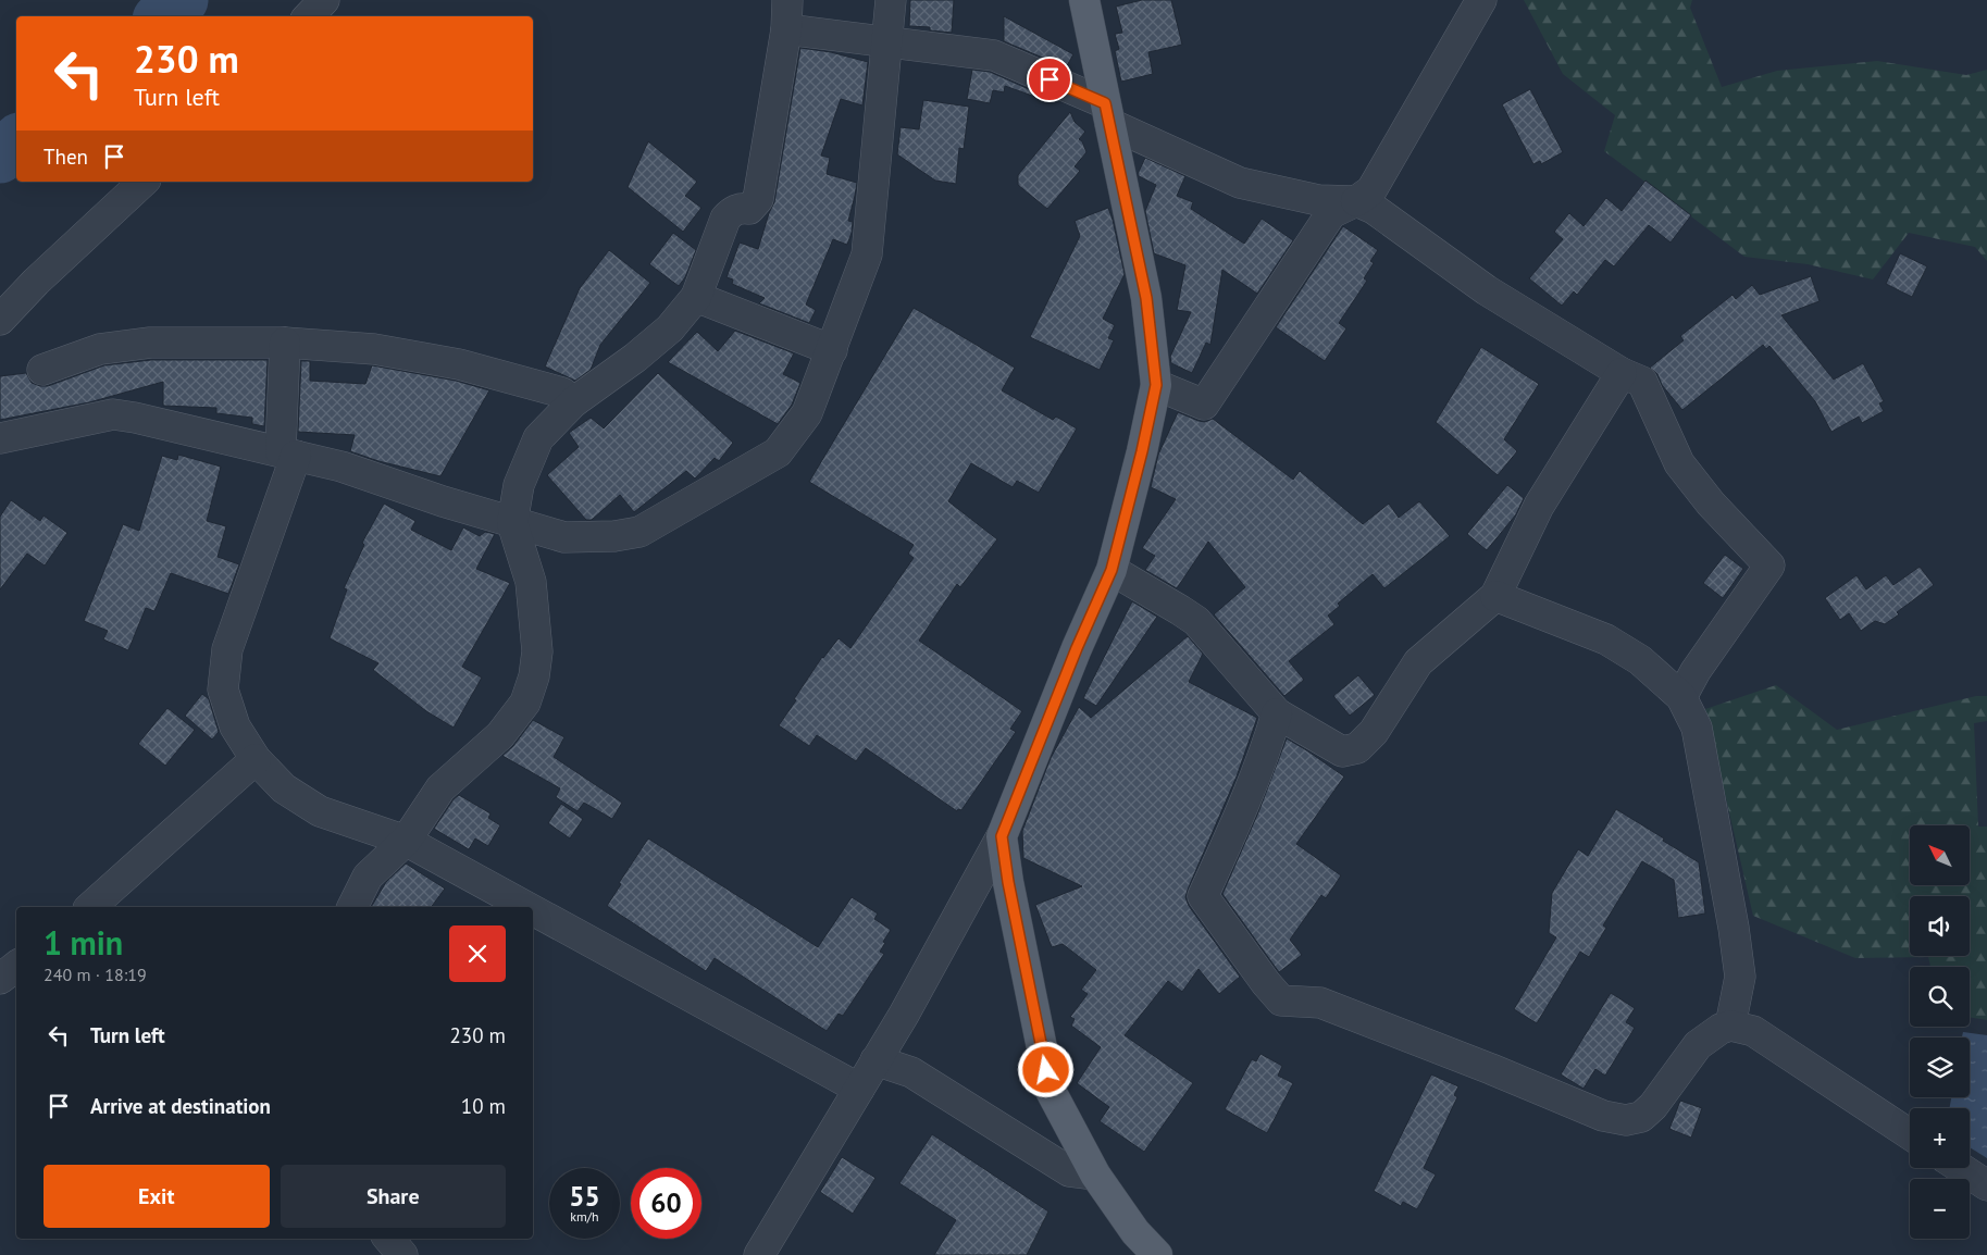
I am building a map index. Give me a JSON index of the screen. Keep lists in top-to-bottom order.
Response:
{
  "north": "top left",
  "page": {
    "turn": ["230 m", "Turn left"],
    "then": "Then",
    "map_buttons": ["+", "−"],
    "heading": ["1 min", "240 m · 18:19"],
    "list": [
      {
        "name": "Turn left",
        "value": "230 m"
      },
      {
        "name": "Arrive at destination",
        "value": "10 m"
      }
    ],
    "buttons": ["Exit", "Share"],
    "speed": "55 km/h",
    "limit": "60"
  }
}
